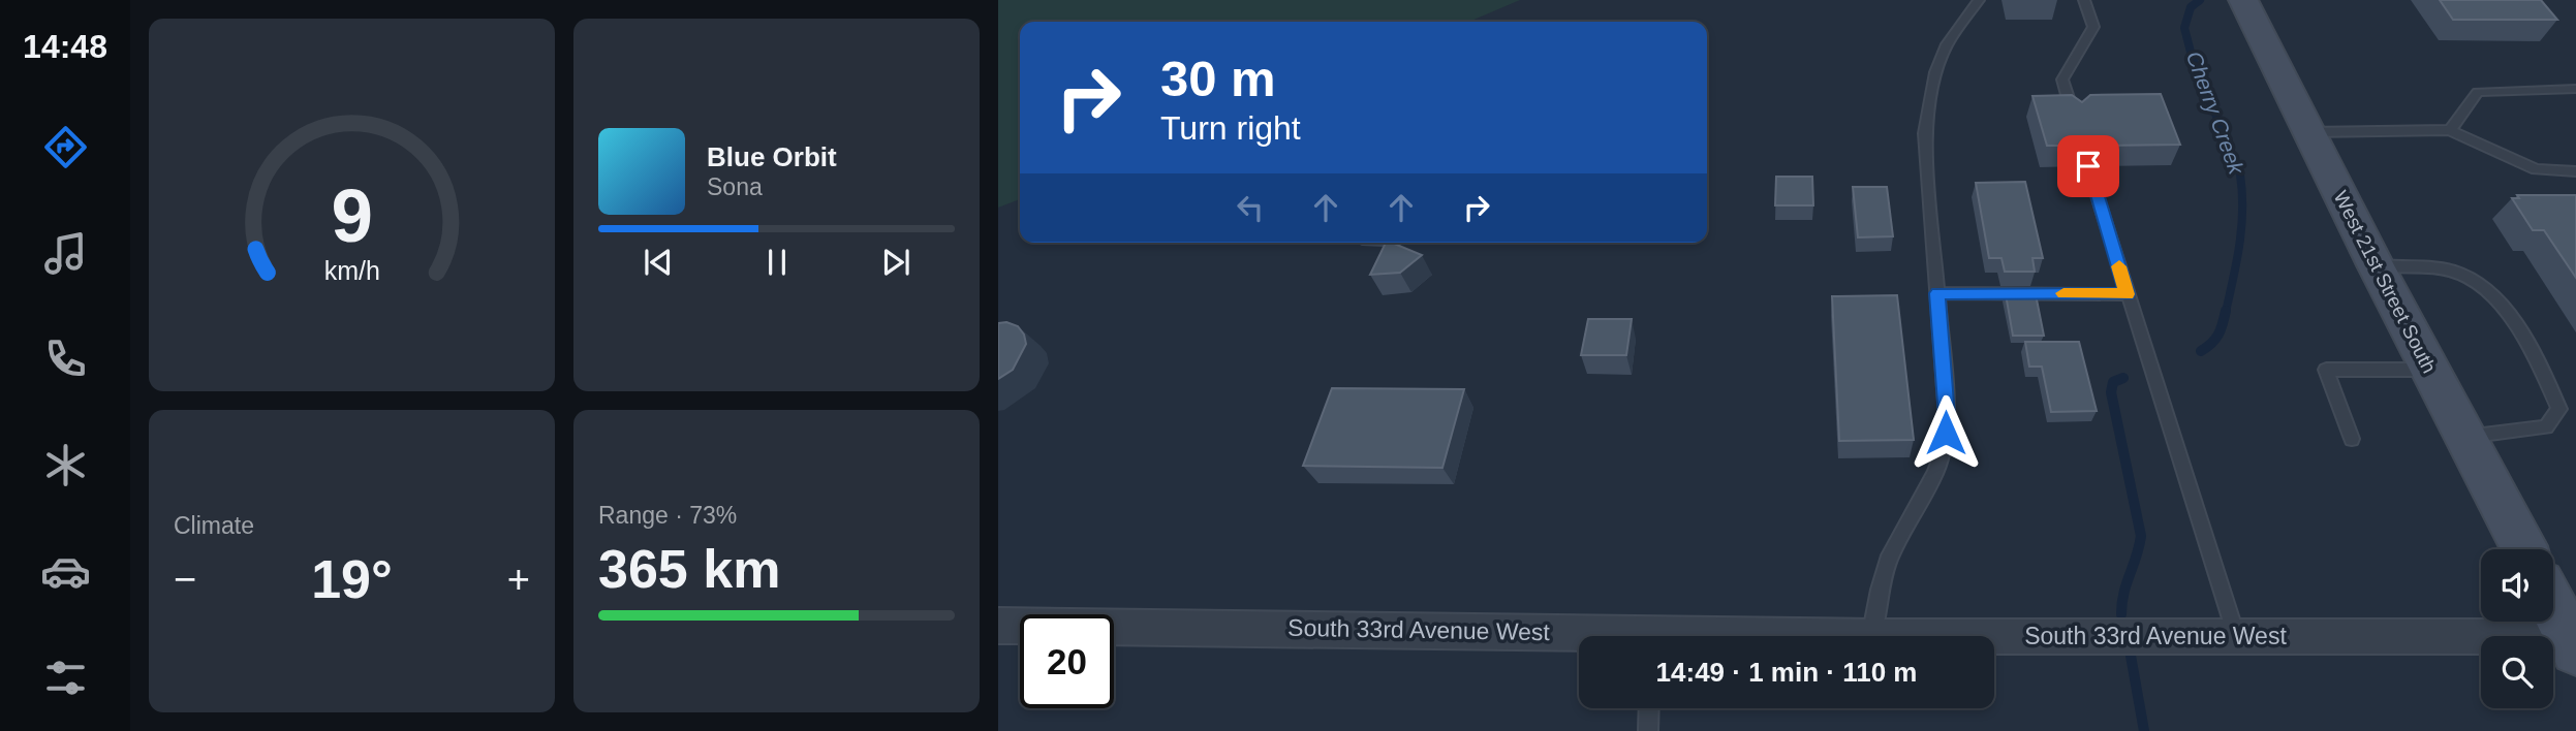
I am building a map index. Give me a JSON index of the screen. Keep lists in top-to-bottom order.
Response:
{
  "streets": {
    "main road": ["West 21st Street South"],
    "street": ["South 33rd Avenue West"]
  },
  "water": ["Cherry Creek"],
  "page": {
    "tabs": "14:48",
    "turn": ["30 m", "Turn right"],
    "song": ["Blue Orbit", "Sona"],
    "tile": [
      "Climate",
      ["Range · 73%", "365 km"]
    ],
    "heat": ["−", "19°", "+"],
    "limit": "20",
    "trip": "14:49 · 1 min · 110 m",
    "gauge": ["9", "km/h"]
  }
}
